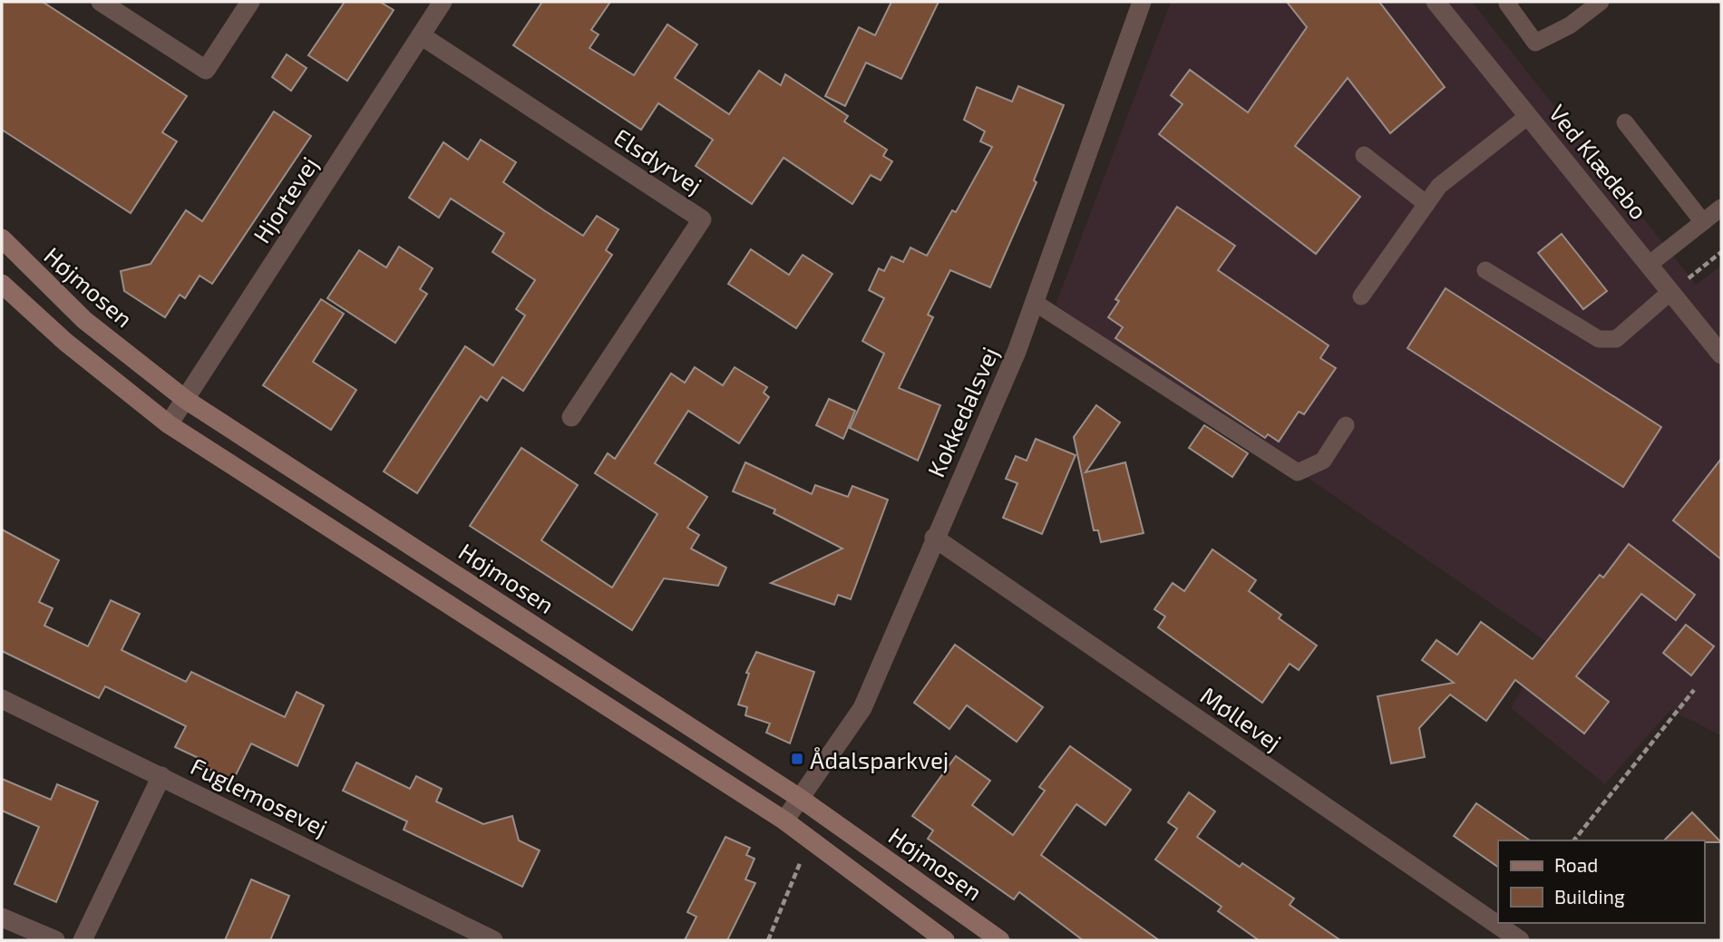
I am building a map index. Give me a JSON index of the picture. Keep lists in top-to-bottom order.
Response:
{
  "streets": {
    "street": [
      "Elsdyrvej",
      "Ved Klædebo",
      "Hjortevej",
      "Højmosen",
      "Kokkedalsvej",
      "Møllevej",
      "Fuglemosevej"
    ]
  },
  "crossings": [
    ["Elsdyrvej", "Hjortevej"],
    ["Hjortevej", "Højmosen"],
    ["Højmosen", "Kokkedalsvej"],
    ["Kokkedalsvej", "Møllevej"]
  ],
  "places": {
    "transit": ["Ådalsparkvej"]
  },
  "legend": ["Road", "Building"]
}
